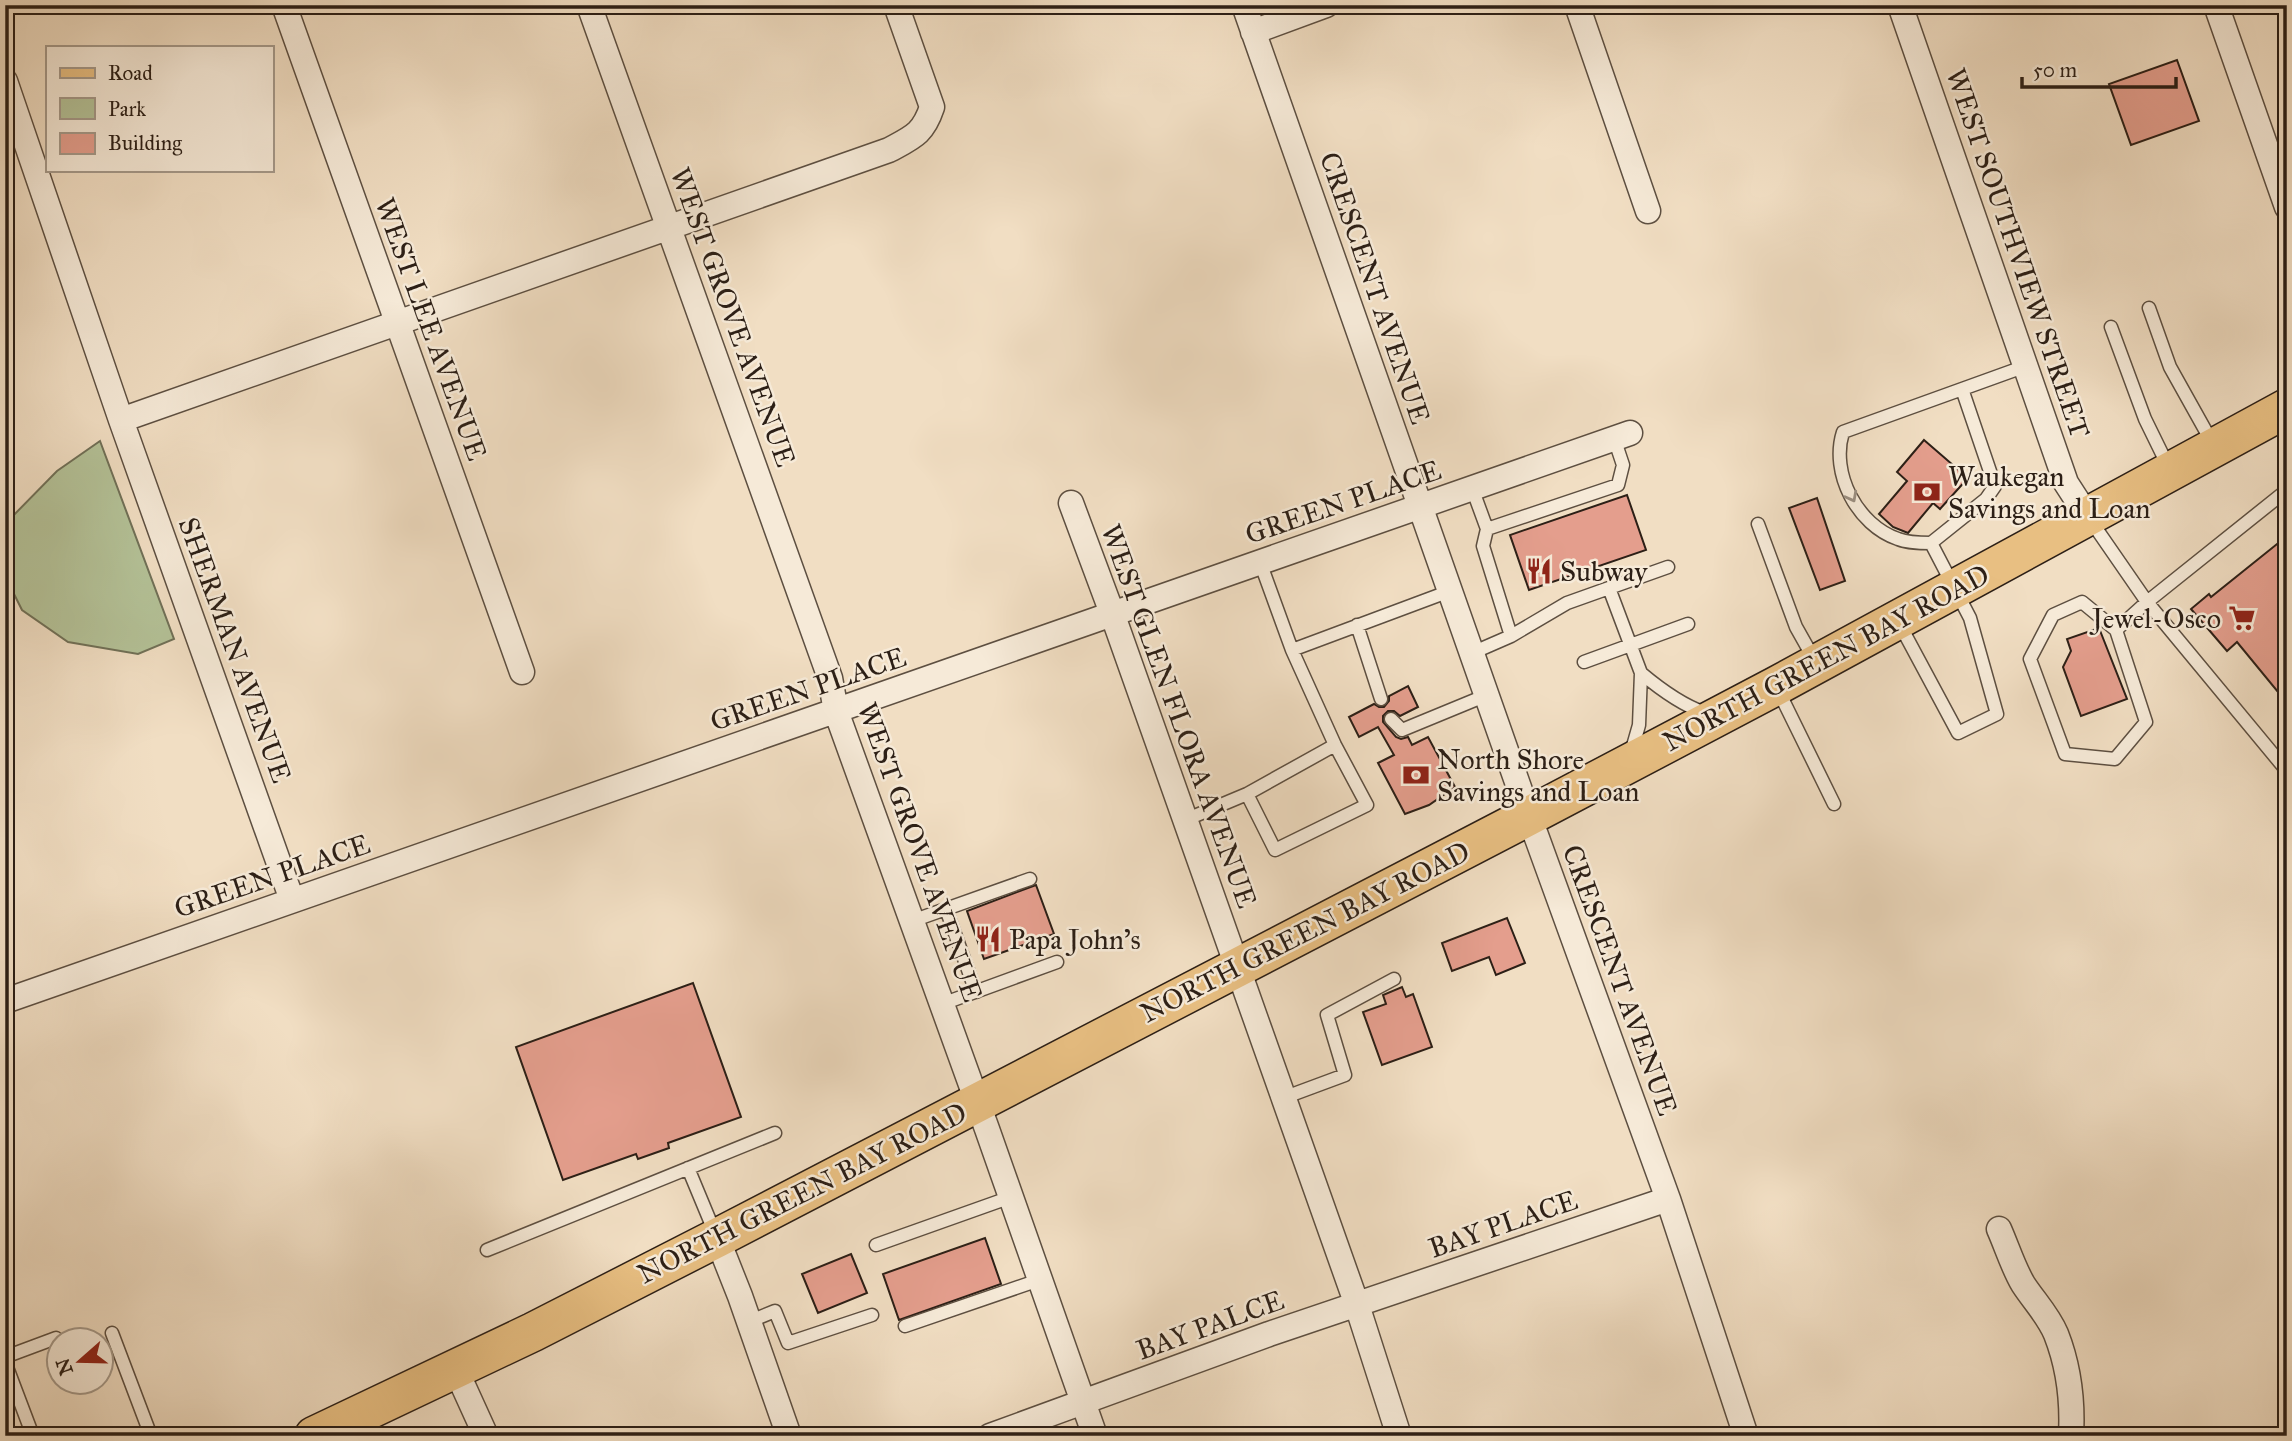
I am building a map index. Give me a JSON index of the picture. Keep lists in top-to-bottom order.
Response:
{
  "streets": {
    "main road": ["NORTH GREEN BAY ROAD"],
    "street": [
      "WEST SOUTHVIEW STREET",
      "CRESCENT AVENUE",
      "WEST GROVE AVENUE",
      "WEST LEE AVENUE",
      "GREEN PLACE",
      "SHERMAN AVENUE",
      "WEST GLEN FLORA AVENUE",
      "BAY PLACE",
      "BAY PALCE"
    ]
  },
  "crossings": [
    ["WEST SOUTHVIEW STREET", "NORTH GREEN BAY ROAD"],
    ["CRESCENT AVENUE", "GREEN PLACE"],
    ["CRESCENT AVENUE", "NORTH GREEN BAY ROAD"],
    ["CRESCENT AVENUE", "BAY PLACE"],
    ["WEST GROVE AVENUE", "GREEN PLACE"],
    ["WEST GROVE AVENUE", "NORTH GREEN BAY ROAD"],
    ["WEST GROVE AVENUE", "BAY PALCE"],
    ["GREEN PLACE", "SHERMAN AVENUE"],
    ["GREEN PLACE", "WEST GLEN FLORA AVENUE"],
    ["NORTH GREEN BAY ROAD", "WEST GLEN FLORA AVENUE"],
    ["WEST GLEN FLORA AVENUE", "BAY PLACE"],
    ["WEST GLEN FLORA AVENUE", "BAY PALCE"],
    ["BAY PLACE", "BAY PALCE"]
  ],
  "places": {
    "bank": ["Waukegan Savings and Loan", "North Shore Savings and Loan"],
    "restaurant": ["Subway", "Papa John's"],
    "supermarket": ["Jewel-Osco"]
  },
  "legend": ["Road", "Park", "Building"],
  "scale_bar": "50 m",
  "north": "left"
}
